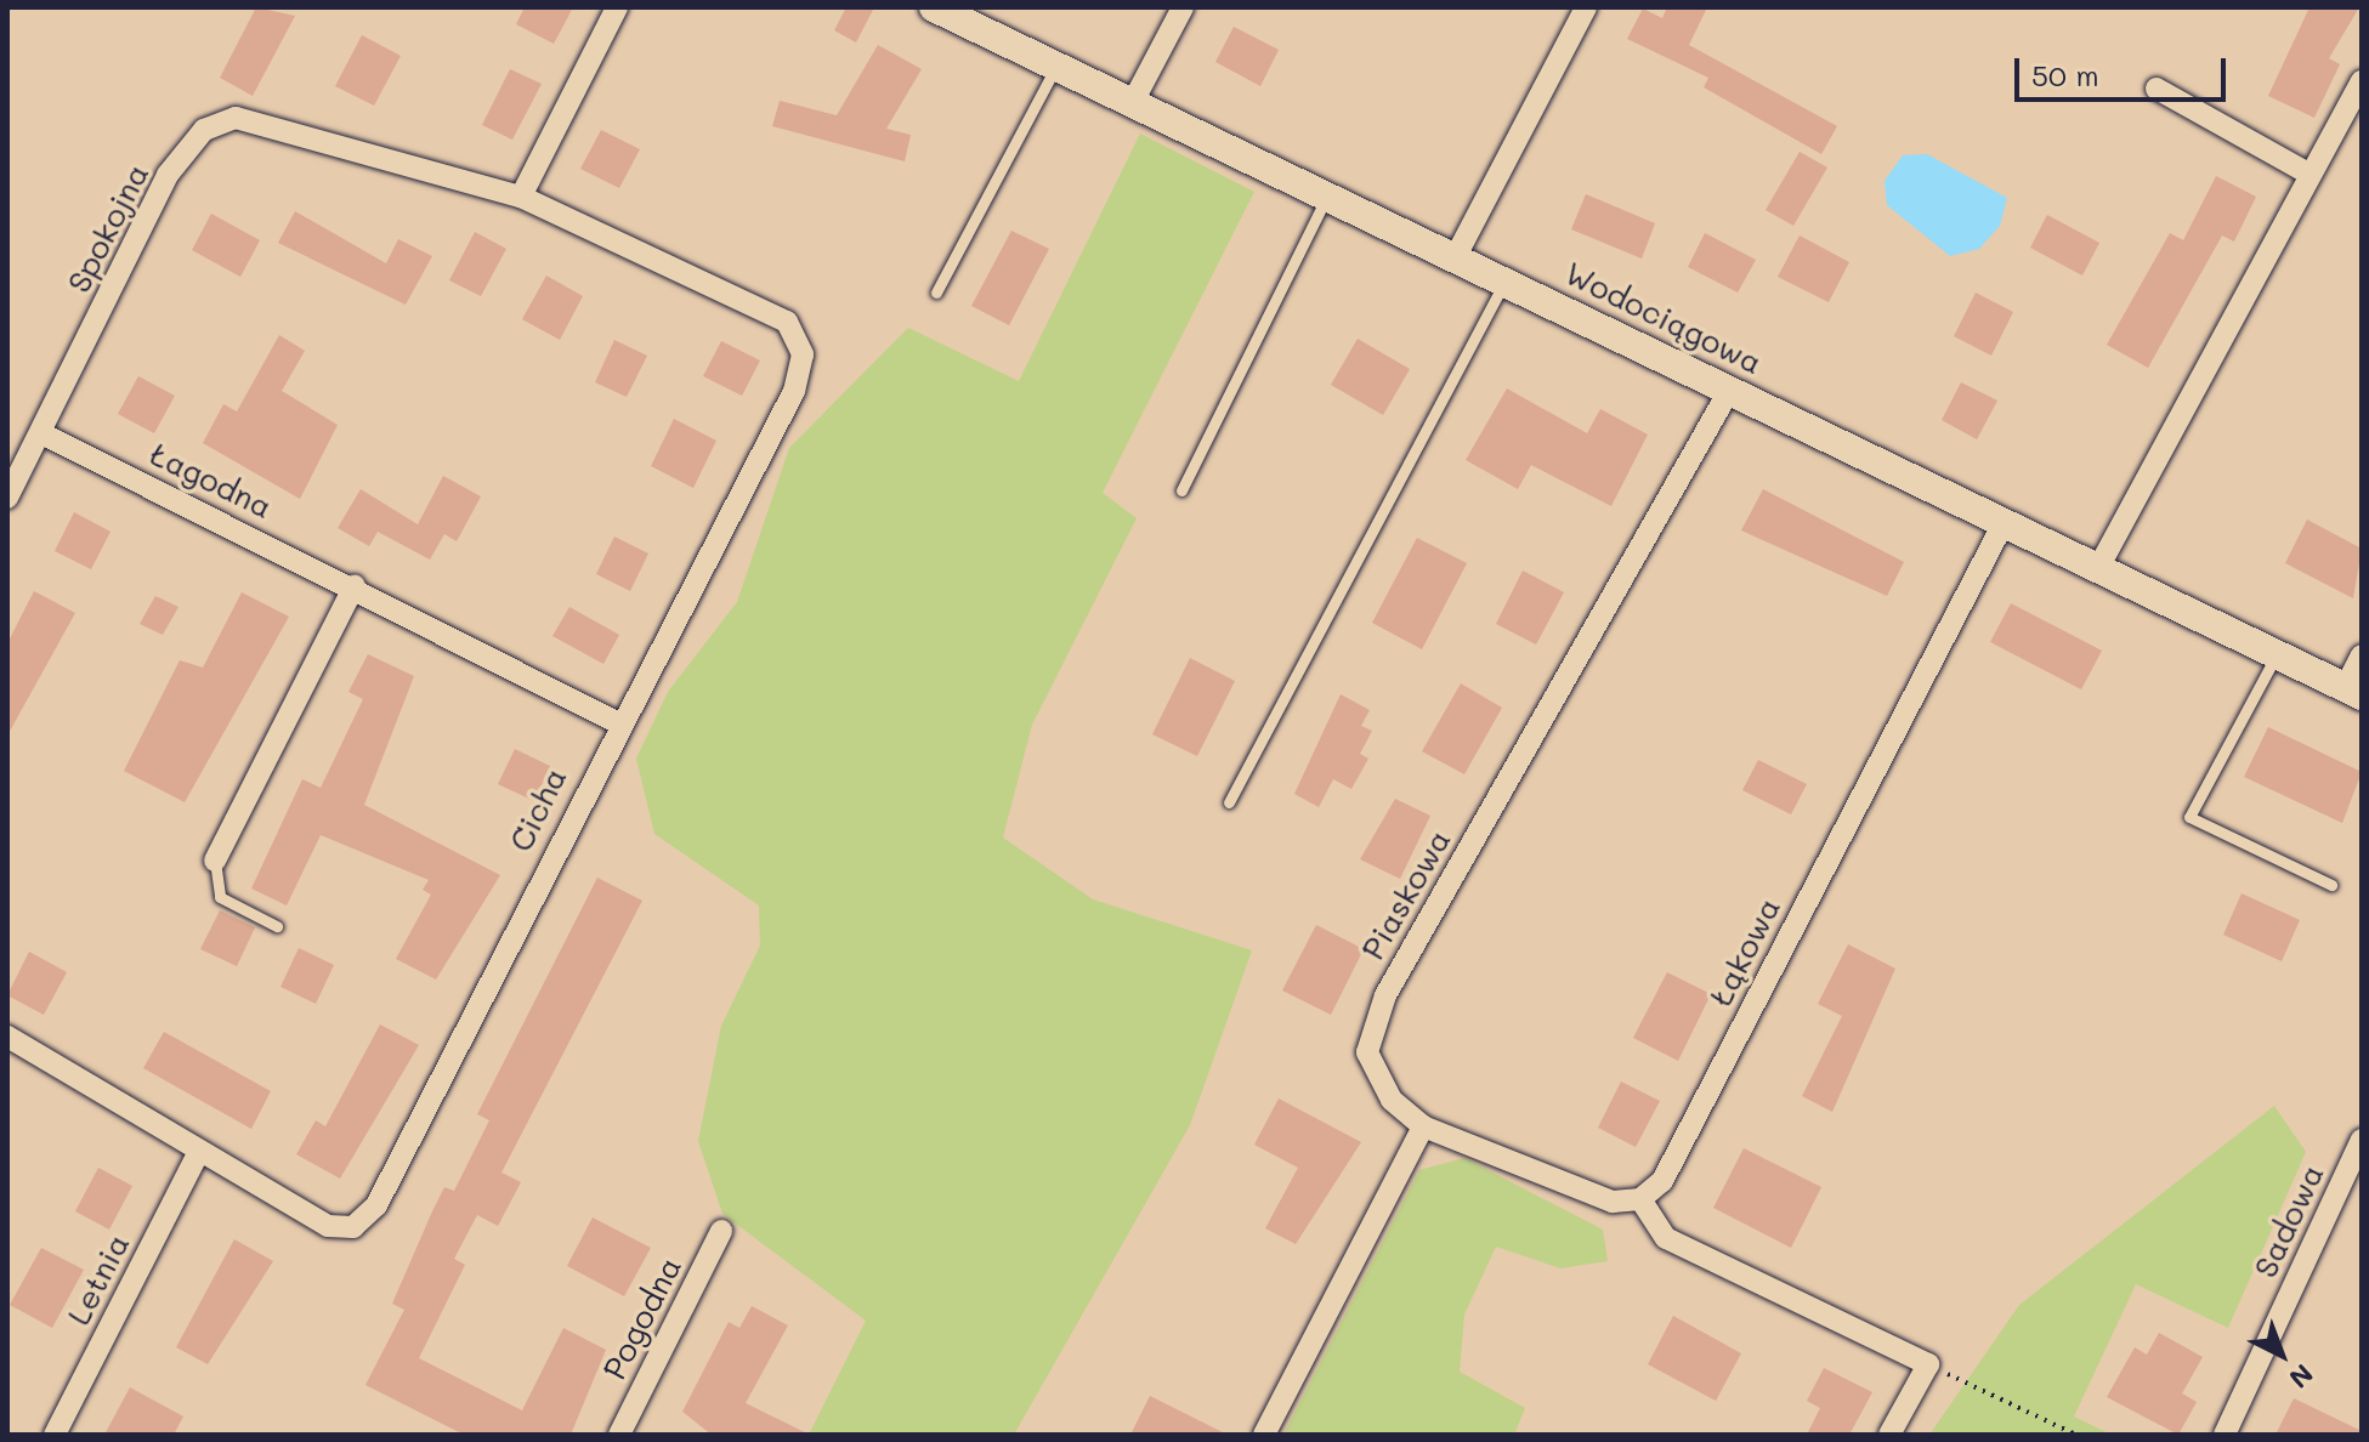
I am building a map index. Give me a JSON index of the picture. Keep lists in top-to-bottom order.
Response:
{
  "streets": {
    "street": [
      "Spokojna",
      "Wodociągowa",
      "Łagodna",
      "Cicha",
      "Piaskowa",
      "Łąkowa",
      "Sadowa",
      "Letnia",
      "Pogodna"
    ]
  },
  "crossings": [
    ["Spokojna", "Łagodna"],
    ["Spokojna", "Cicha"],
    ["Wodociągowa", "Piaskowa"],
    ["Wodociągowa", "Łąkowa"],
    ["Łagodna", "Cicha"],
    ["Cicha", "Letnia"]
  ],
  "scale_bar": "50 m",
  "north": "bottom right"
}
